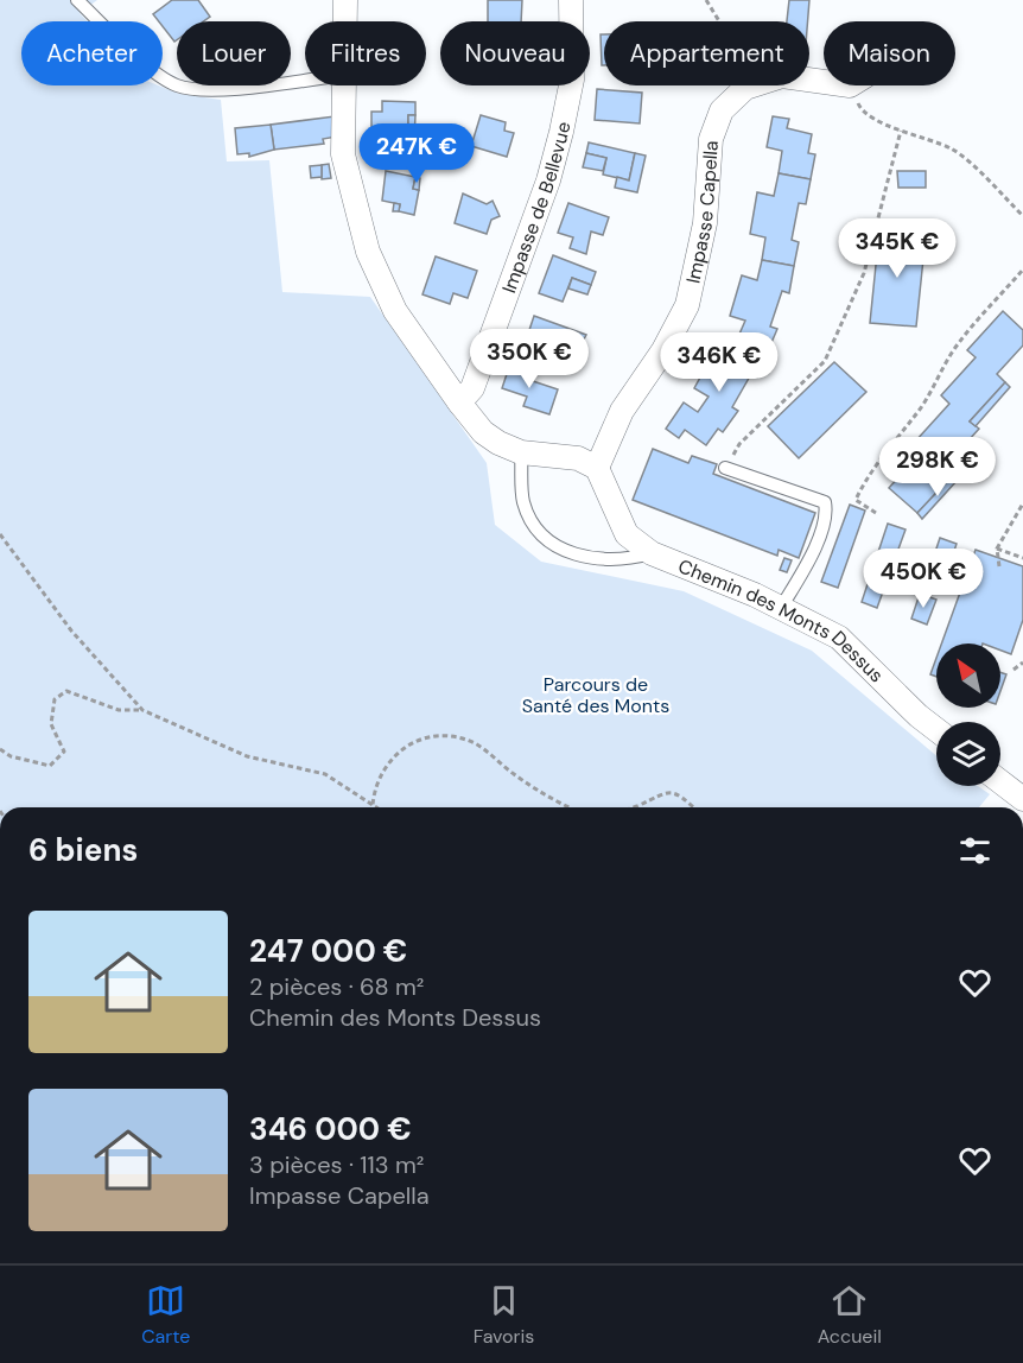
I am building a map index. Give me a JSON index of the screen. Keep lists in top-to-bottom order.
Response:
{
  "streets": {
    "street": ["Impasse de Bellevue", "Impasse Capella", "Chemin des Monts Dessus"]
  },
  "crossings": [
    ["Impasse Capella", "Chemin des Monts Dessus"]
  ],
  "parks": ["Parcours de Santé des Monts"],
  "north": "top left",
  "page": {
    "chip": [
      "Acheter",
      "Louer",
      "Filtres",
      "Nouveau",
      "Appartement",
      "Maison"
    ],
    "price": [
      "247K €",
      "345K €",
      "350K €",
      "346K €",
      "298K €",
      "450K €"
    ],
    "heading": "6 biens",
    "list": [
      {
        "name": "247 000 €",
        "note": "2 pièces · 68 m² · Chemin des Monts Dessus"
      },
      {
        "name": "346 000 €",
        "note": "3 pièces · 113 m² · Impasse Capella"
      }
    ],
    "tabs": ["Carte", "Favoris", "Accueil"]
  }
}
